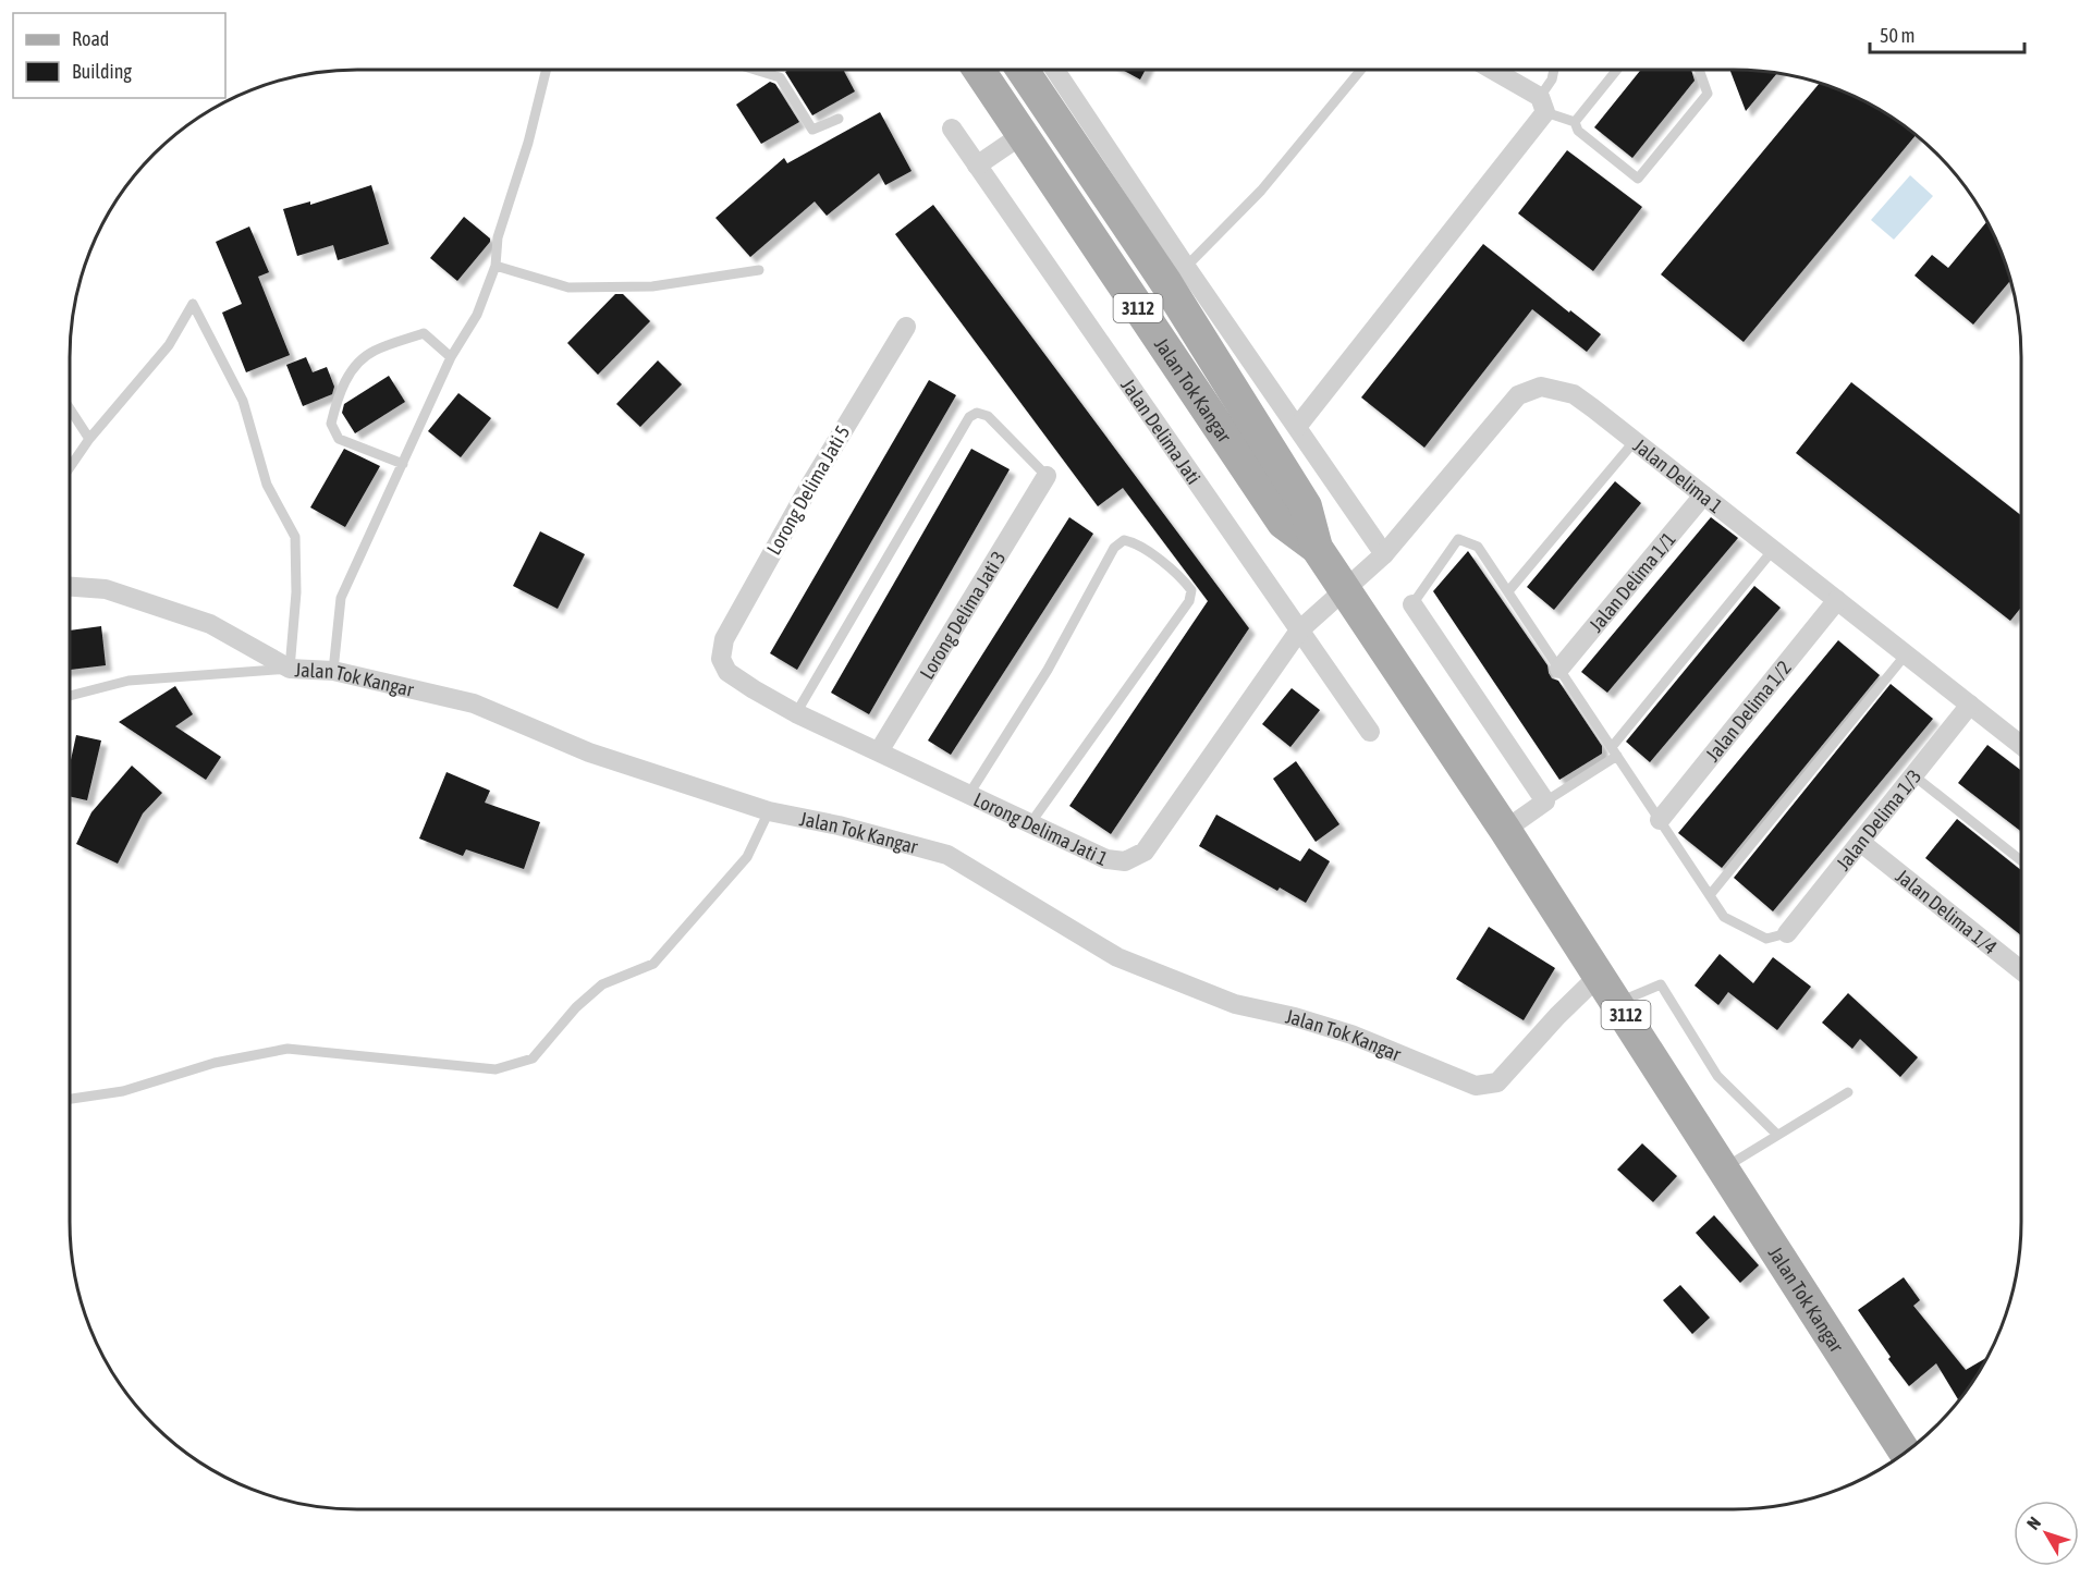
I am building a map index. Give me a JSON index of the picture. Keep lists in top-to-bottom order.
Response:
{
  "streets": {
    "main road": ["3112", "Jalan Tok Kangar"],
    "street": [
      "Jalan Delima Jati",
      "Jalan Delima 1",
      "Lorong Delima Jati 5",
      "Jalan Delima 1/1",
      "Lorong Delima Jati 3",
      "Jalan Delima 1/2",
      "Jalan Delima 1/3",
      "Lorong Delima Jati 1",
      "Jalan Delima 1/4"
    ]
  },
  "crossings": [
    ["Jalan Tok Kangar", "Jalan Delima 1"],
    ["Jalan Tok Kangar", "Lorong Delima Jati 1"],
    ["Jalan Delima Jati", "Lorong Delima Jati 1"],
    ["Jalan Delima 1", "Jalan Delima 1/1"],
    ["Jalan Delima 1", "Jalan Delima 1/2"],
    ["Jalan Delima 1", "Jalan Delima 1/3"],
    ["Jalan Delima 1", "Lorong Delima Jati 1"],
    ["Lorong Delima Jati 5", "Lorong Delima Jati 1"],
    ["Lorong Delima Jati 3", "Lorong Delima Jati 1"],
    ["Jalan Delima 1/3", "Jalan Delima 1/4"]
  ],
  "legend": ["Road", "Building"],
  "scale_bar": "50 m",
  "north": "top left"
}
